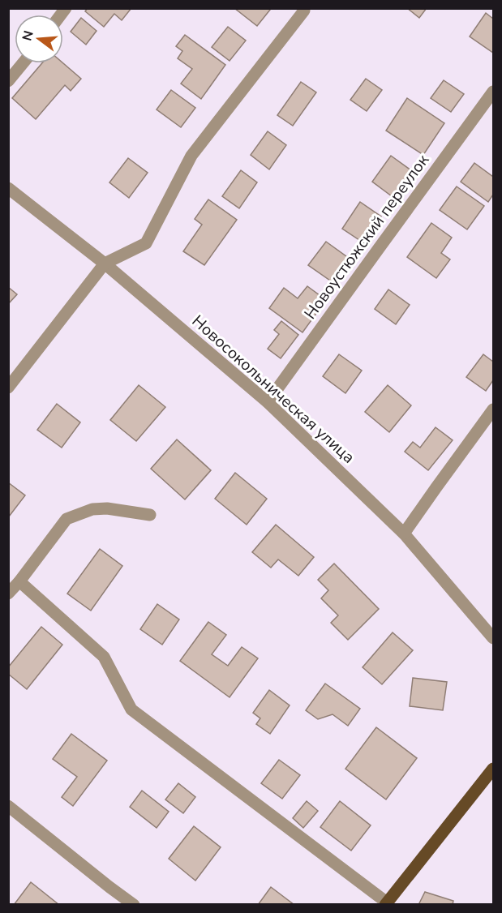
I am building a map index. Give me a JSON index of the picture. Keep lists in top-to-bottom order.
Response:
{
  "streets": {
    "street": ["Новоустюжский переулок", "Новосокольническая улица"]
  },
  "crossings": [
    ["Новоустюжский переулок", "Новосокольническая улица"]
  ],
  "north": "left"
}
